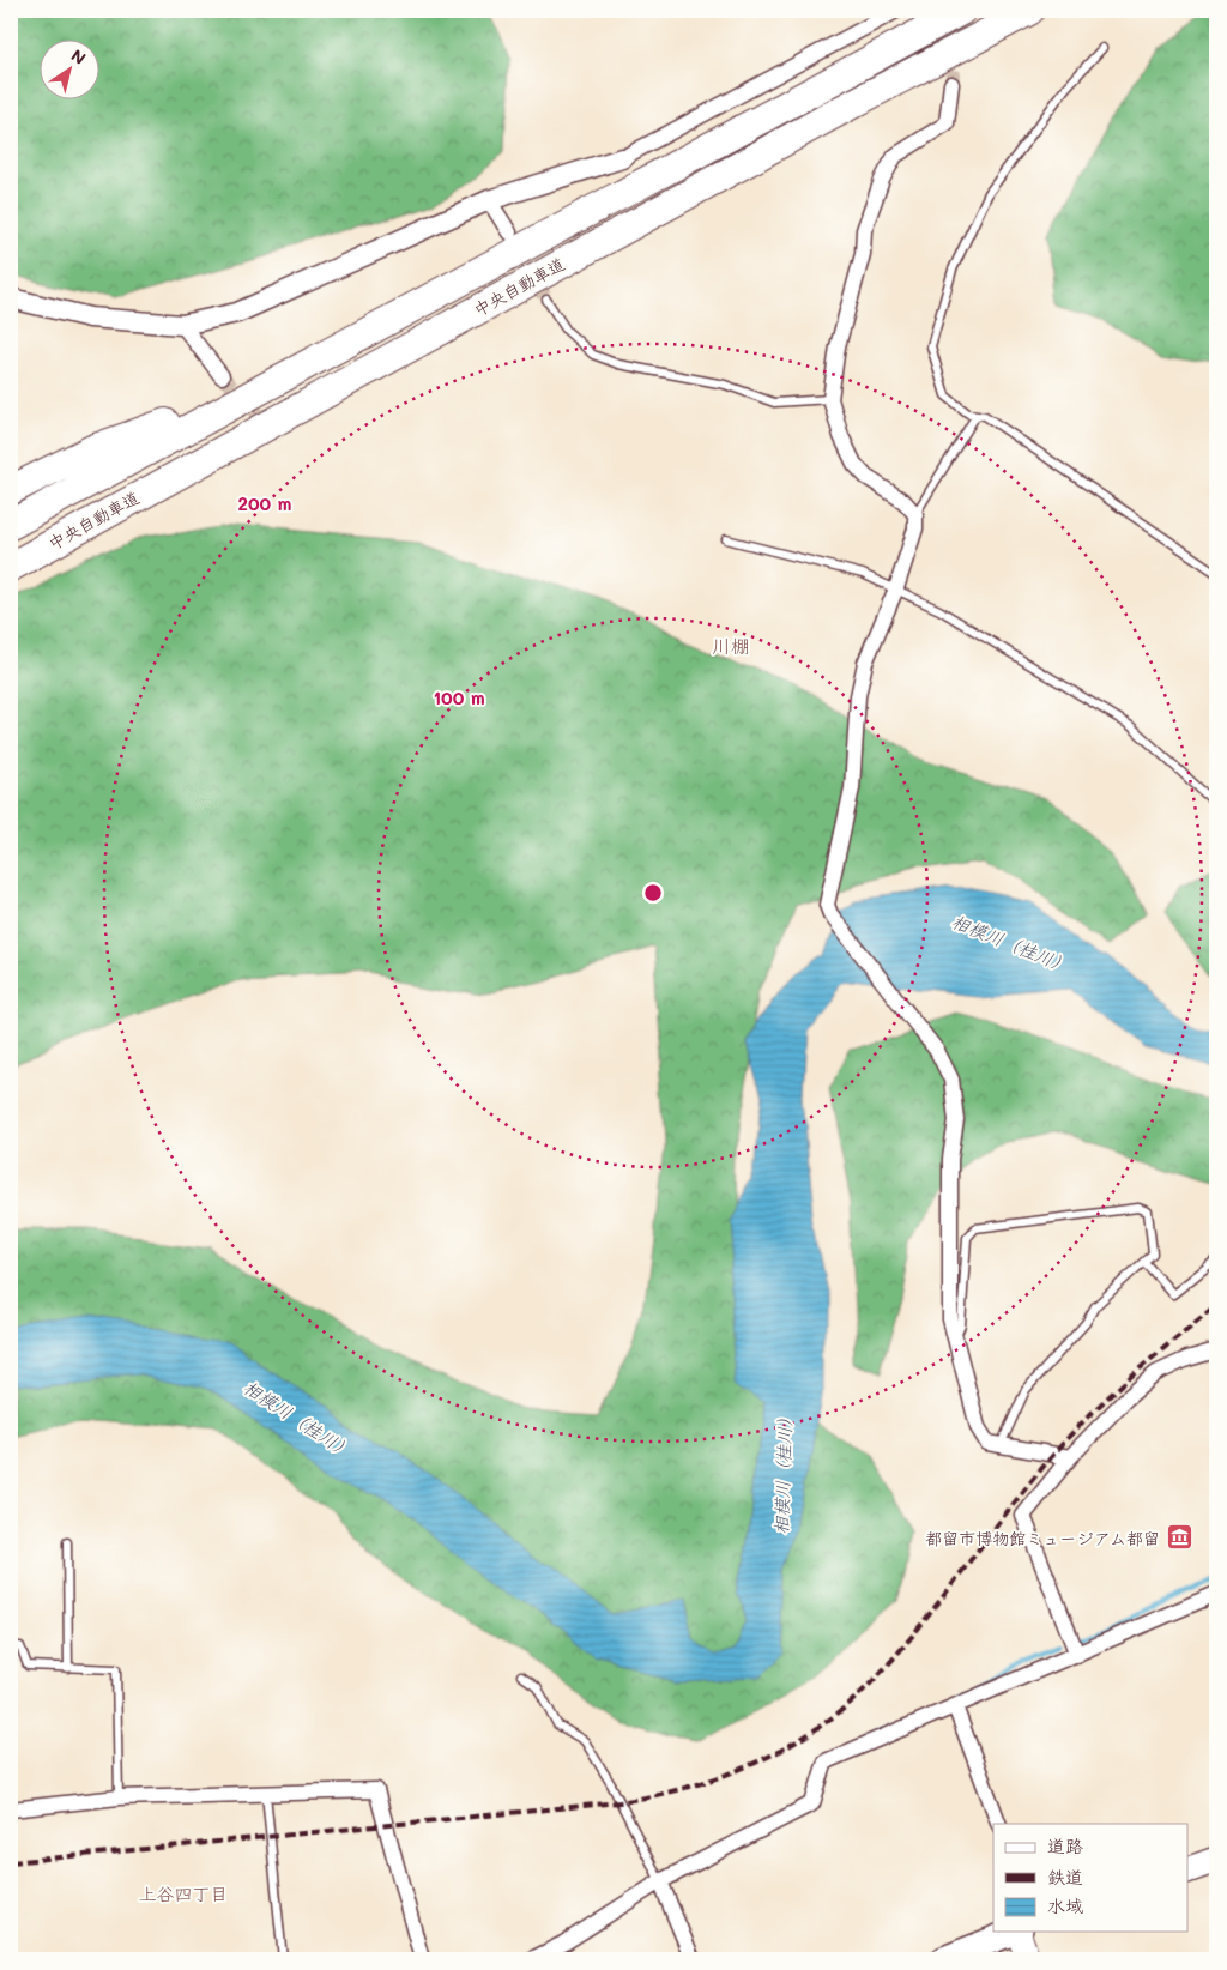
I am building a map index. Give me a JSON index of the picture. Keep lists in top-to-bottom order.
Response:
{
  "streets": {
    "highway": ["中央自動車道"]
  },
  "districts": ["川棚", "上谷四丁目"],
  "water": ["相模川（桂川）"],
  "places": {
    "museum": ["都留市博物館ミュージアム都留"]
  },
  "legend": ["道路", "鉄道", "水域"],
  "north": "top right",
  "rings": ["200 m", "100 m"]
}
